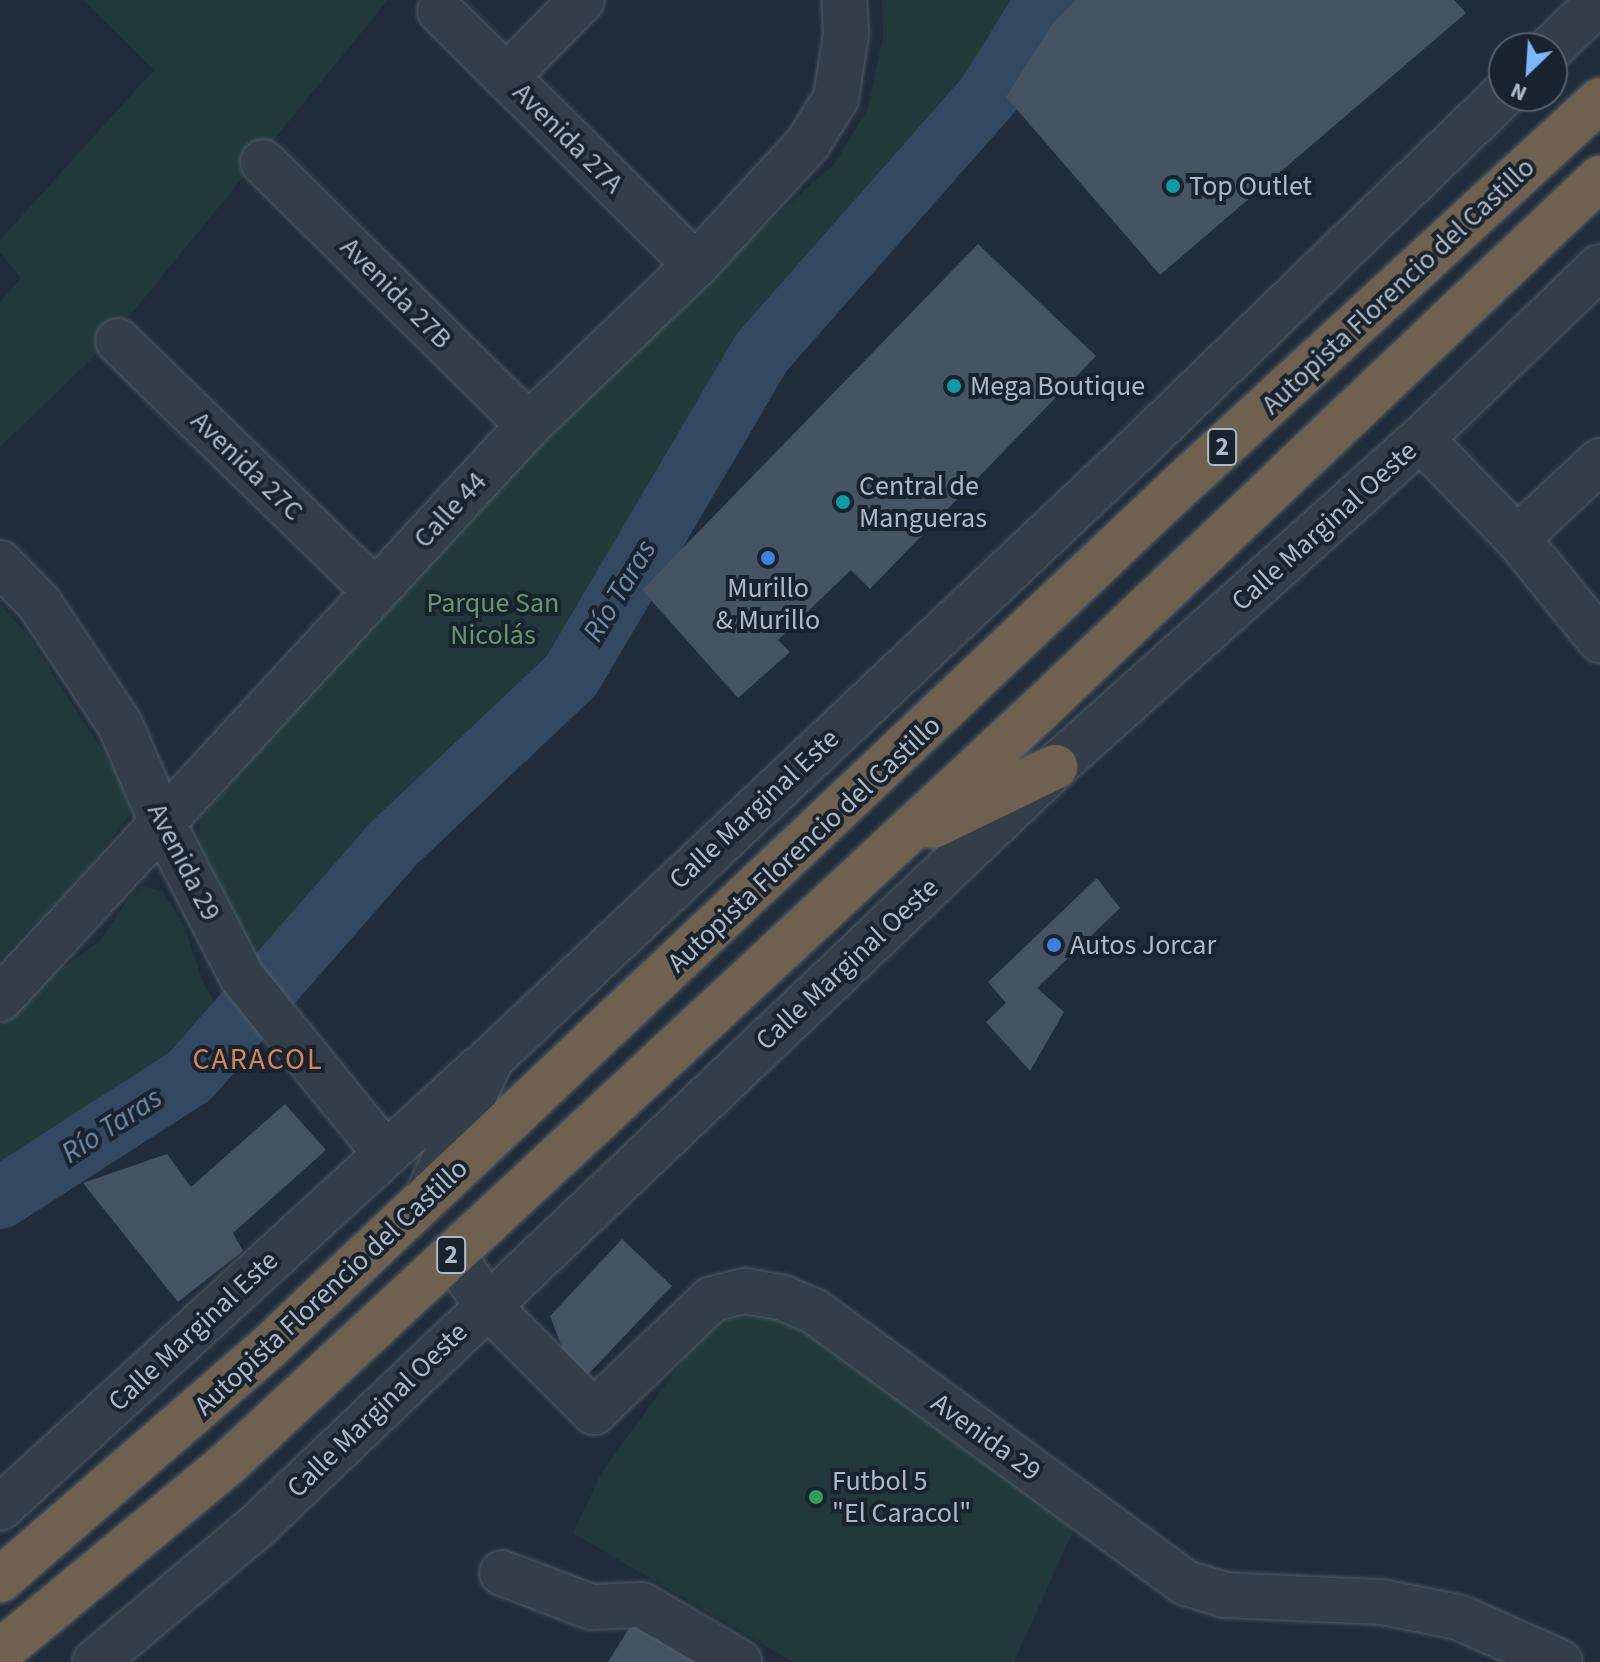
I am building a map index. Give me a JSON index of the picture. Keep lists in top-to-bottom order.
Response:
{
  "streets": {
    "highway": ["Autopista Florencio del Castillo", "2"],
    "street": [
      "Avenida 27A",
      "Avenida 27B",
      "Avenida 27C",
      "Calle 44",
      "Calle Marginal Oeste",
      "Calle Marginal Este",
      "Avenida 29"
    ]
  },
  "crossings": [
    ["Avenida 27A", "Calle 44"],
    ["Autopista Florencio del Castillo", "Calle Marginal Este"],
    ["Avenida 27B", "Calle 44"],
    ["Avenida 27C", "Calle 44"],
    ["Calle 44", "Avenida 29"],
    ["Calle Marginal Oeste", "Avenida 29"],
    ["Calle Marginal Este", "Avenida 29"]
  ],
  "districts": ["CARACOL"],
  "water": ["Río Taras"],
  "parks": ["Parque San Nicolás"],
  "places": [
    "Top Outlet",
    "Mega Boutique",
    "Central de Mangueras",
    "Murillo & Murillo",
    "Autos Jorcar",
    "Futbol 5 \"El Caracol\""
  ],
  "north": "bottom left"
}
